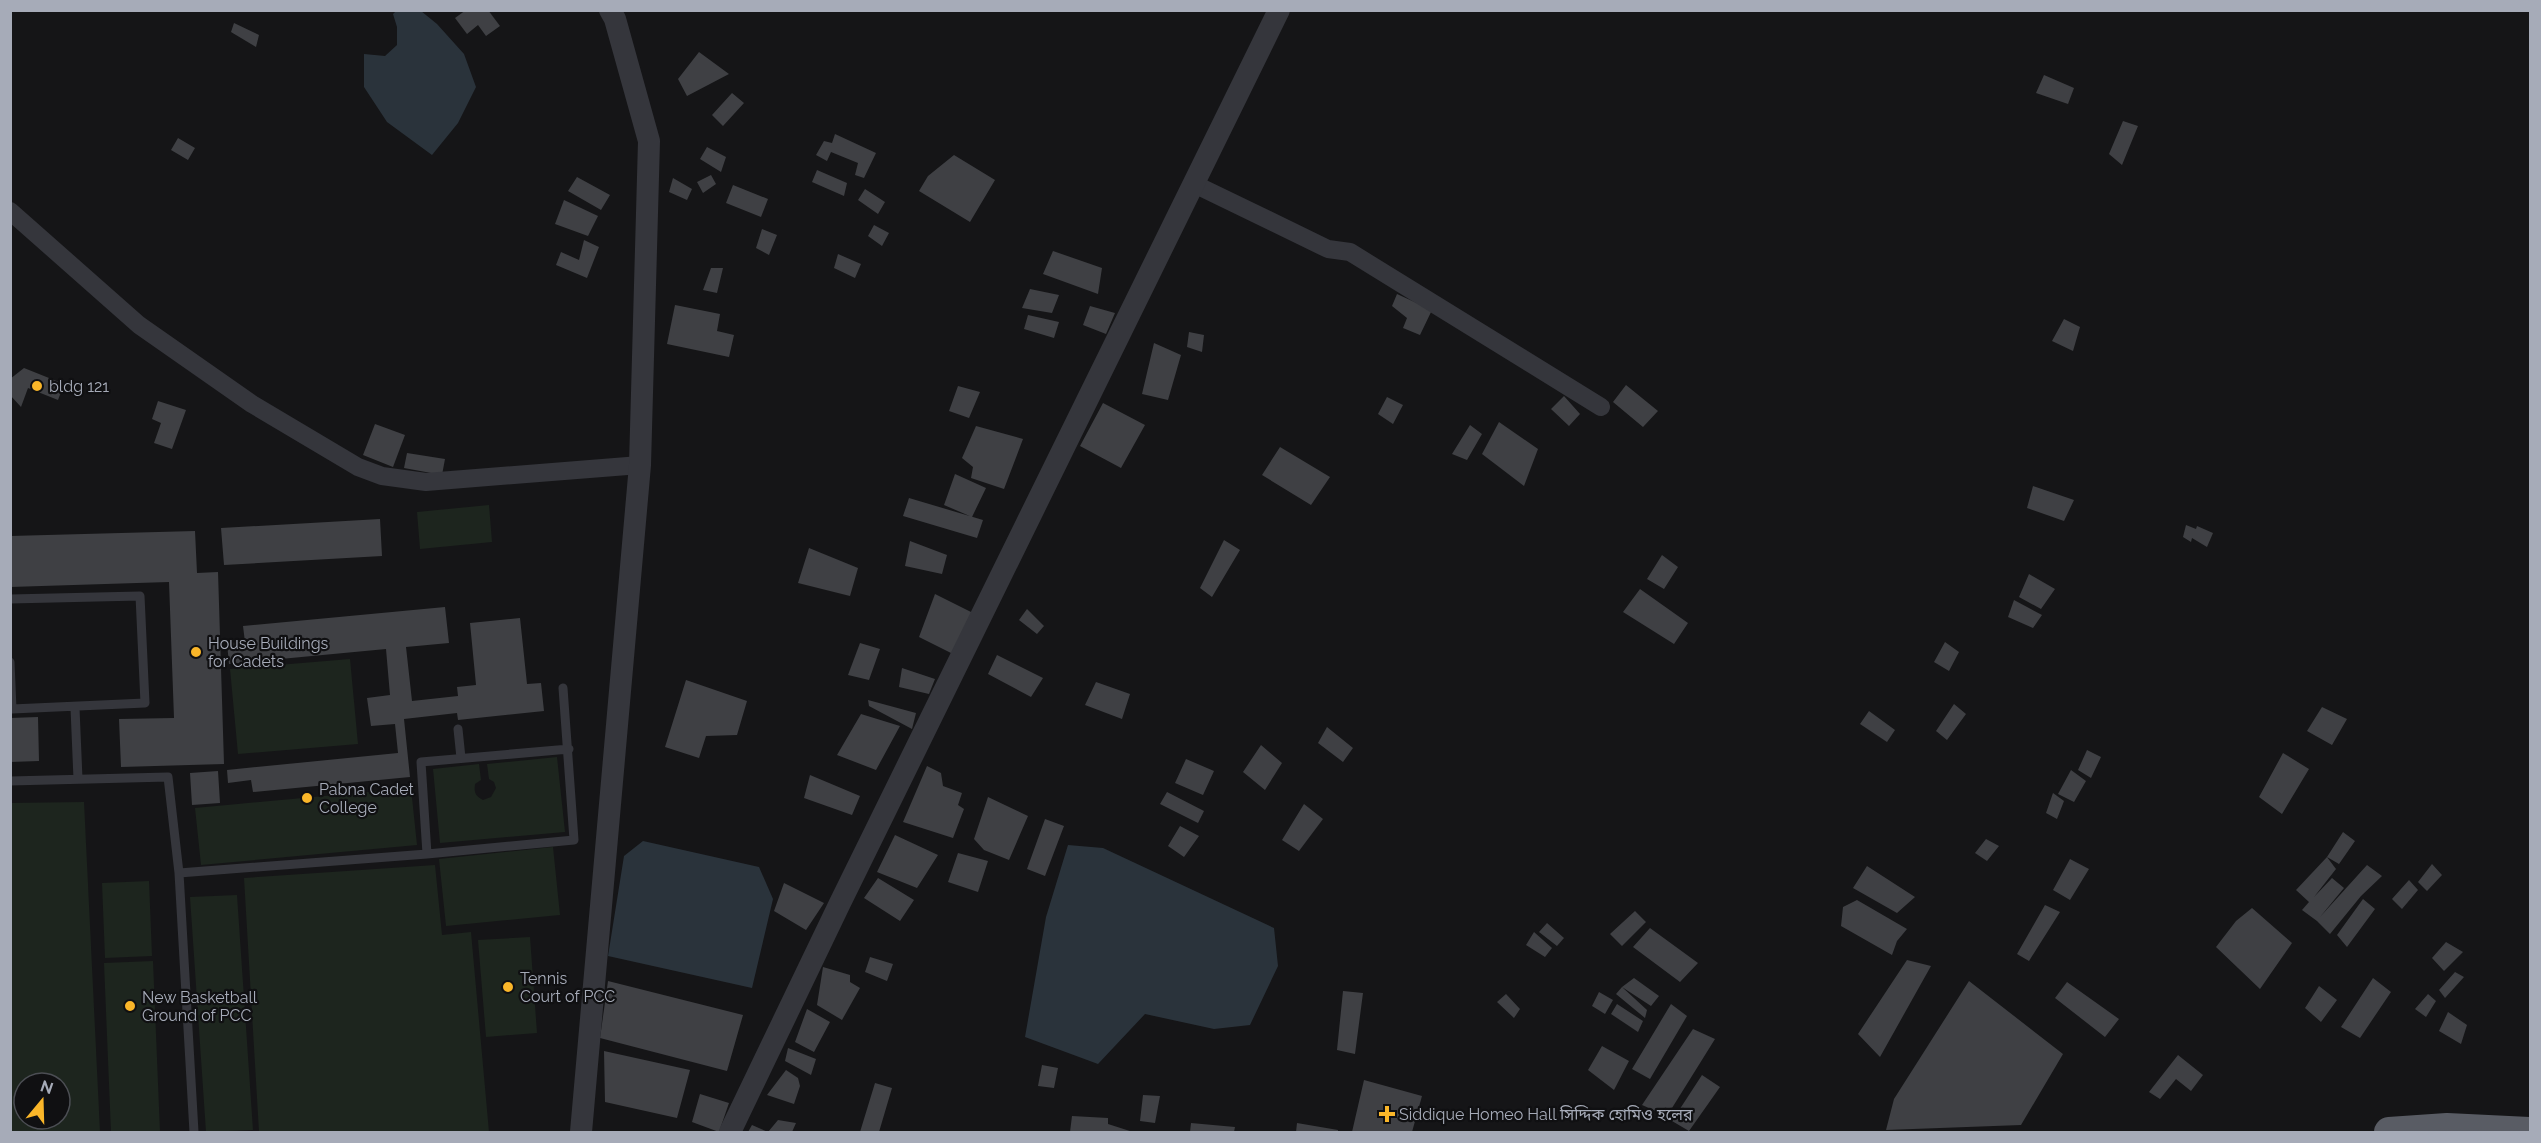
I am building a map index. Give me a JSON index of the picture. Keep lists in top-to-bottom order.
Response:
{
  "places": {
    "other": [
      "bldg 121",
      "House Buildings for Cadets",
      "Pabna Cadet College",
      "Tennis Court of PCC",
      "New Basketball Ground of PCC"
    ],
    "health": ["Siddique Homeo Hall সিদ্দিক হোমিও হলের"]
  },
  "north": "top"
}
